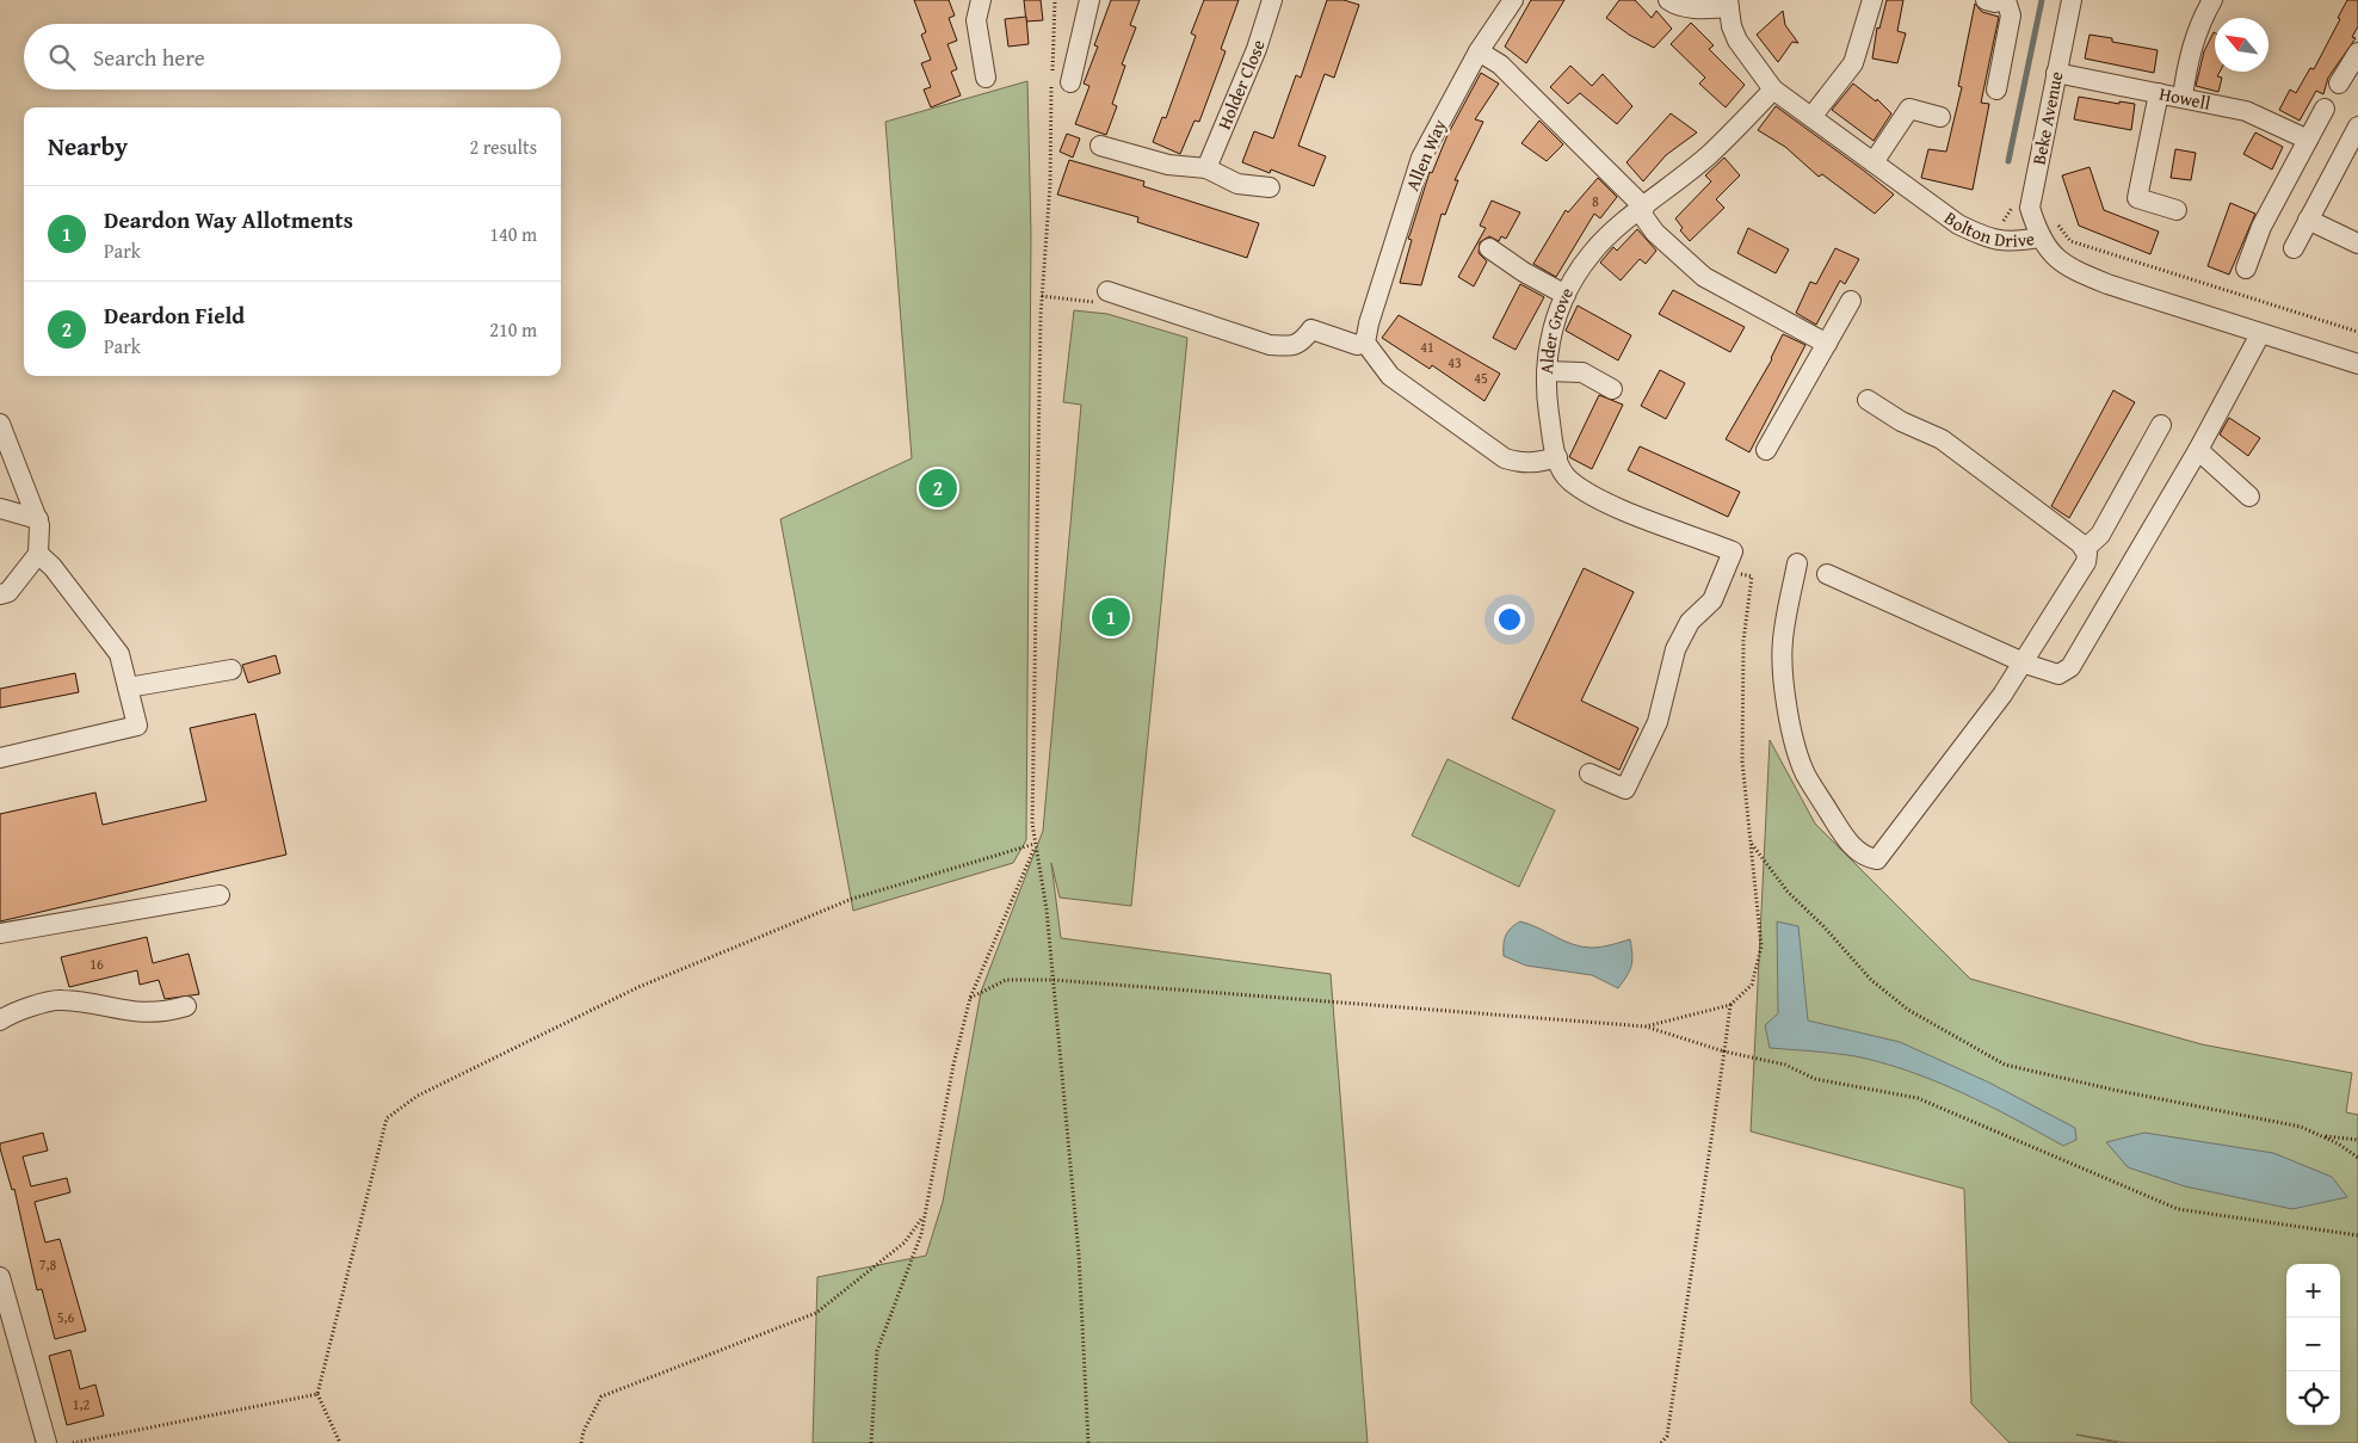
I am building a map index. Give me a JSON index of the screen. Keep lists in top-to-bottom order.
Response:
{
  "streets": {
    "street": [
      "Holder Close",
      "Howell",
      "Beke Avenue",
      "Allen Way",
      "Bolton Drive",
      "Alder Grove"
    ]
  },
  "crossings": [
    ["Howell", "Beke Avenue"],
    ["Beke Avenue", "Bolton Drive"],
    ["Bolton Drive", "Alder Grove"]
  ],
  "house_numbers": [
    "8",
    "41",
    "43",
    "45",
    "16",
    "7,8",
    "5,6",
    "1,2"
  ],
  "north": "top left",
  "page": {
    "search": "Search here",
    "heading": ["Nearby", "2 results"],
    "list": [
      {
        "mark": "1",
        "name": "Deardon Way Allotments",
        "note": "Park",
        "value": "140 m"
      },
      {
        "mark": "2",
        "name": "Deardon Field",
        "note": "Park",
        "value": "210 m"
      }
    ],
    "pins": ["2", "1"],
    "map_buttons": ["+", "−"]
  }
}
